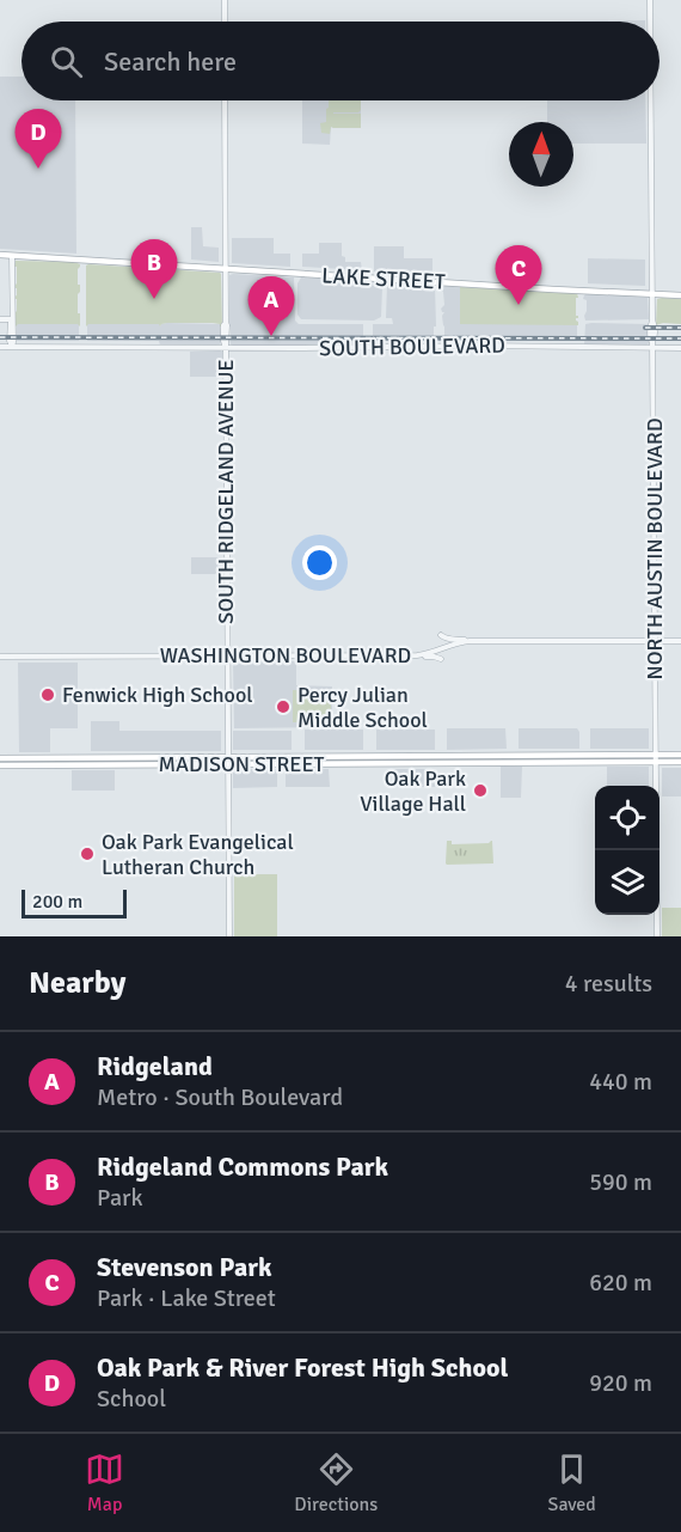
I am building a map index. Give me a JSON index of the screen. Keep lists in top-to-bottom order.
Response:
{
  "streets": {
    "main road": ["LAKE STREET", "MADISON STREET"],
    "street": [
      "SOUTH BOULEVARD",
      "SOUTH RIDGELAND AVENUE",
      "NORTH AUSTIN BOULEVARD",
      "WASHINGTON BOULEVARD"
    ]
  },
  "crossings": [
    ["LAKE STREET", "SOUTH RIDGELAND AVENUE"],
    ["LAKE STREET", "NORTH AUSTIN BOULEVARD"],
    ["SOUTH BOULEVARD", "SOUTH RIDGELAND AVENUE"],
    ["SOUTH BOULEVARD", "NORTH AUSTIN BOULEVARD"],
    ["SOUTH RIDGELAND AVENUE", "WASHINGTON BOULEVARD"],
    ["SOUTH RIDGELAND AVENUE", "MADISON STREET"],
    ["NORTH AUSTIN BOULEVARD", "WASHINGTON BOULEVARD"],
    ["NORTH AUSTIN BOULEVARD", "MADISON STREET"]
  ],
  "places": [
    "Fenwick High School",
    "Percy Julian Middle School",
    "Oak Park Village Hall",
    "Oak Park Evangelical Lutheran Church"
  ],
  "scale_bar": "200 m",
  "north": "top",
  "page": {
    "search": "Search here",
    "pins": [
      "D",
      "B",
      "C",
      "A"
    ],
    "scale": "200 m",
    "heading": ["Nearby", "4 results"],
    "list": [
      {
        "mark": "A",
        "name": "Ridgeland",
        "note": "Metro · South Boulevard",
        "value": "440 m"
      },
      {
        "mark": "B",
        "name": "Ridgeland Commons Park",
        "note": "Park",
        "value": "590 m"
      },
      {
        "mark": "C",
        "name": "Stevenson Park",
        "note": "Park · Lake Street",
        "value": "620 m"
      },
      {
        "mark": "D",
        "name": "Oak Park & River Forest High School",
        "note": "School",
        "value": "920 m"
      }
    ],
    "nav": ["Map", "Directions", "Saved"]
  }
}
